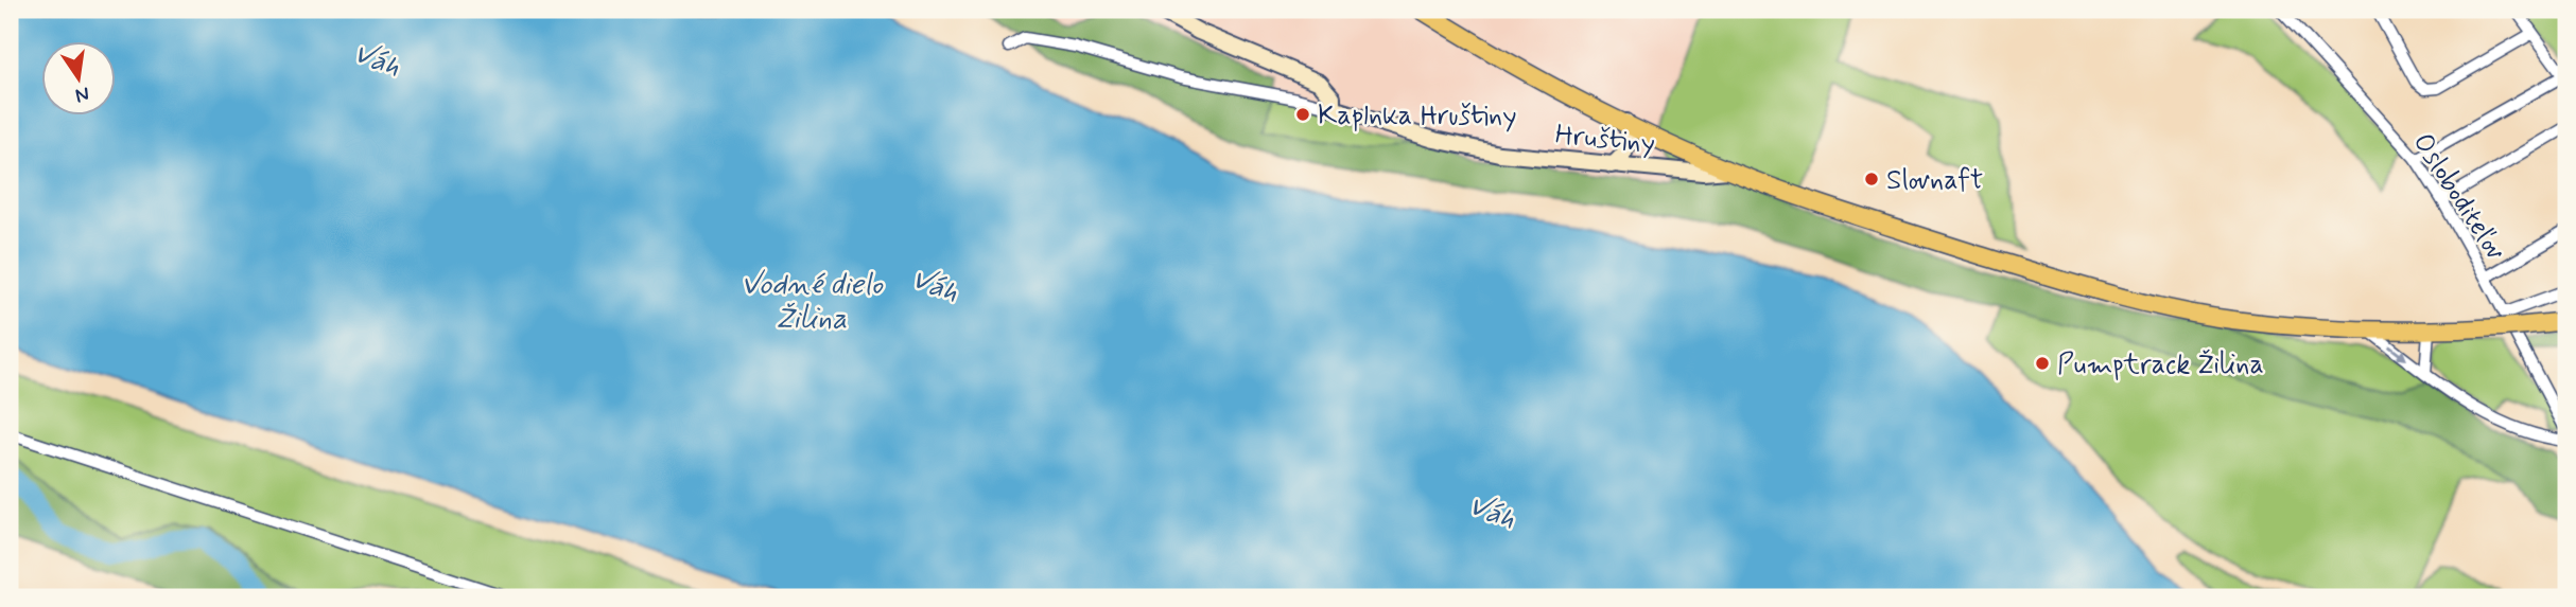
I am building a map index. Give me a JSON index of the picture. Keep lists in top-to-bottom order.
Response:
{
  "streets": {
    "street": ["Hruštiny", "Osloboditeľov"]
  },
  "water": ["Váh", "Vodné dielo Žilina"],
  "places": ["Kaplnka Hruštiny", "Slovnaft", "Pumptrack Žilina"],
  "north": "bottom"
}
